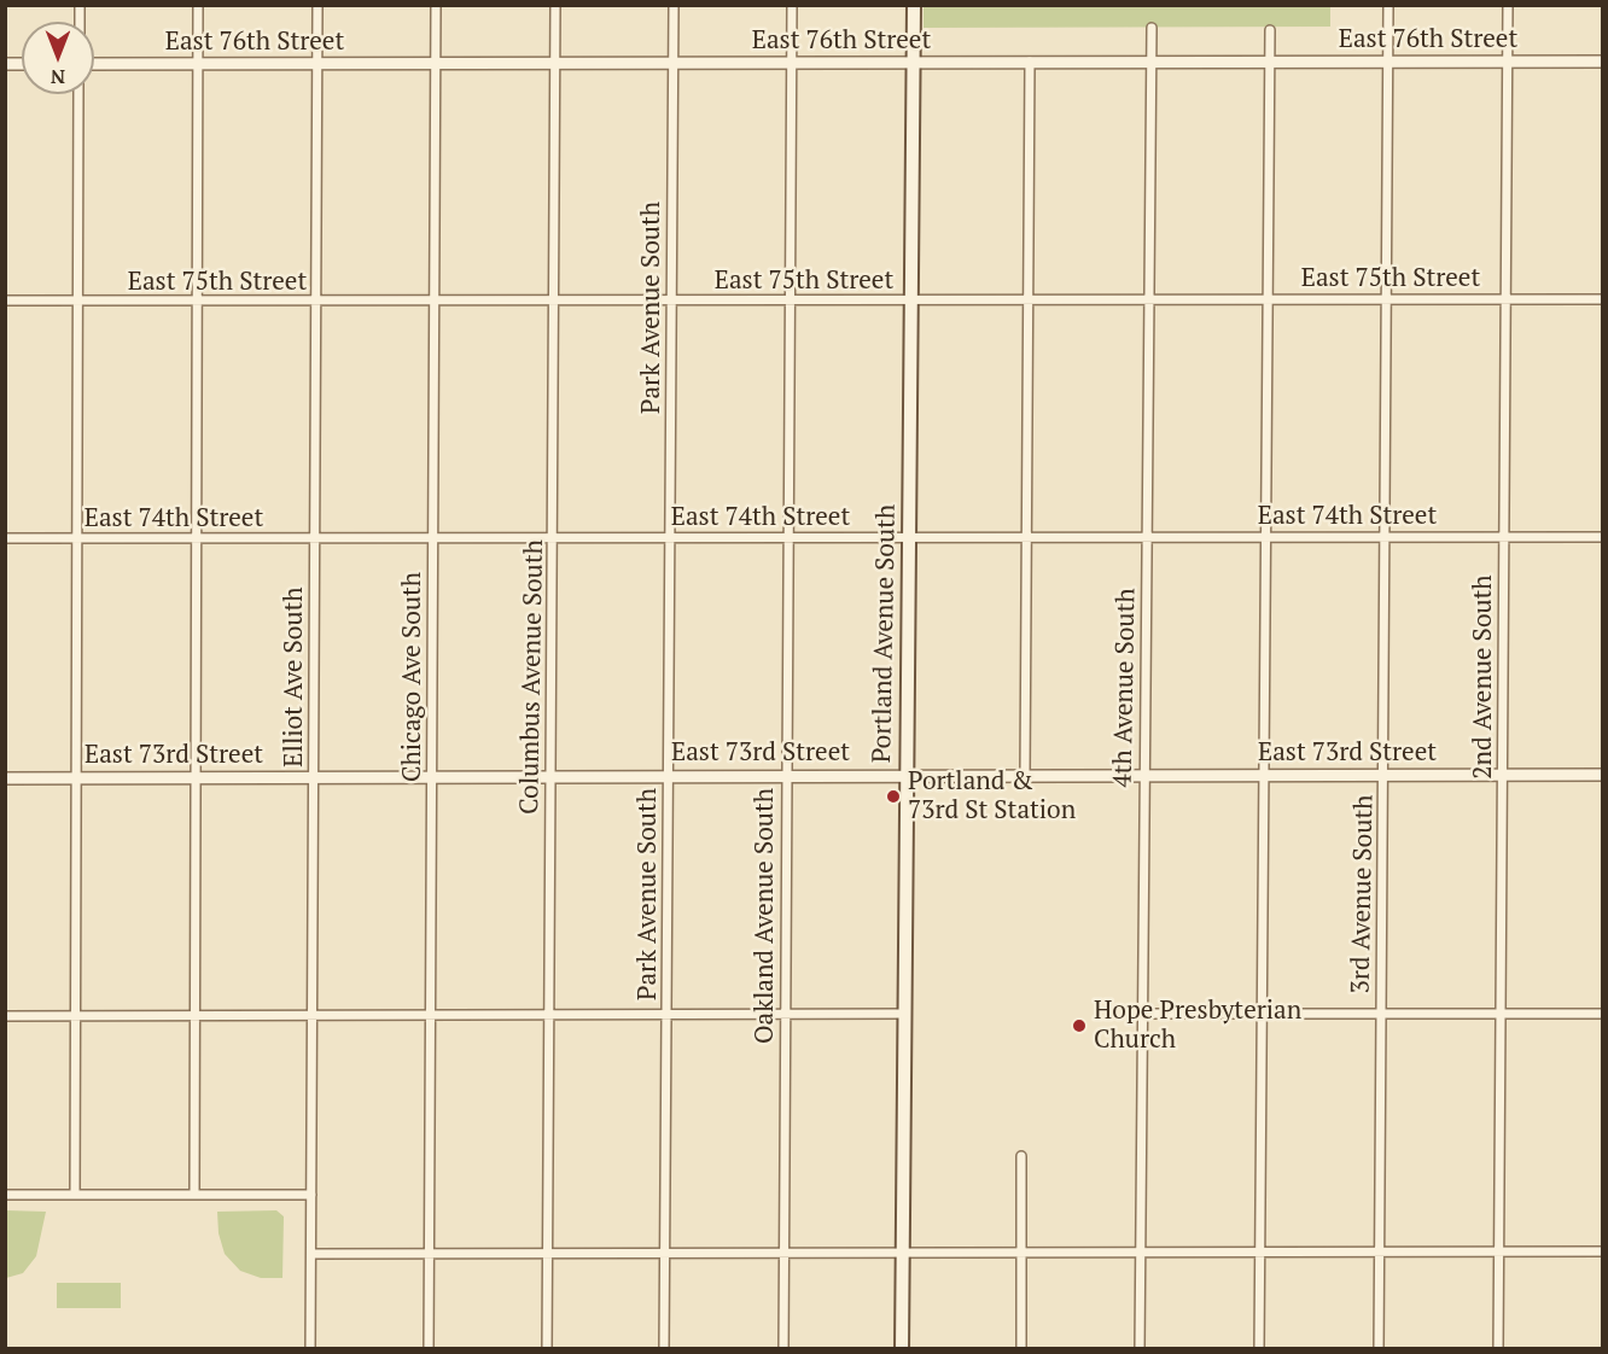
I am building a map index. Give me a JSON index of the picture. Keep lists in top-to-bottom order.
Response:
{
  "streets": {
    "main road": ["Portland Avenue South"],
    "street": [
      "East 76th Street",
      "East 75th Street",
      "Park Avenue South",
      "East 74th Street",
      "Elliot Ave South",
      "Chicago Ave South",
      "Columbus Avenue South",
      "2nd Avenue South",
      "4th Avenue South",
      "East 73rd Street",
      "3rd Avenue South",
      "Oakland Avenue South"
    ]
  },
  "crossings": [
    ["East 76th Street", "Park Avenue South"],
    ["East 76th Street", "Portland Avenue South"],
    ["East 76th Street", "Elliot Ave South"],
    ["East 76th Street", "Chicago Ave South"],
    ["East 76th Street", "Columbus Avenue South"],
    ["East 76th Street", "2nd Avenue South"],
    ["East 76th Street", "4th Avenue South"],
    ["East 76th Street", "3rd Avenue South"],
    ["East 76th Street", "Oakland Avenue South"],
    ["East 75th Street", "Park Avenue South"],
    ["East 75th Street", "Portland Avenue South"],
    ["East 75th Street", "Elliot Ave South"],
    ["East 75th Street", "Chicago Ave South"],
    ["East 75th Street", "Columbus Avenue South"],
    ["East 75th Street", "2nd Avenue South"],
    ["East 75th Street", "4th Avenue South"],
    ["East 75th Street", "3rd Avenue South"],
    ["East 75th Street", "Oakland Avenue South"],
    ["Park Avenue South", "East 74th Street"],
    ["Park Avenue South", "East 73rd Street"],
    ["East 74th Street", "Portland Avenue South"],
    ["East 74th Street", "Elliot Ave South"],
    ["East 74th Street", "Chicago Ave South"],
    ["East 74th Street", "Columbus Avenue South"],
    ["East 74th Street", "2nd Avenue South"],
    ["East 74th Street", "4th Avenue South"],
    ["East 74th Street", "3rd Avenue South"],
    ["East 74th Street", "Oakland Avenue South"],
    ["Portland Avenue South", "East 73rd Street"],
    ["Elliot Ave South", "East 73rd Street"],
    ["Chicago Ave South", "East 73rd Street"],
    ["Columbus Avenue South", "East 73rd Street"],
    ["2nd Avenue South", "East 73rd Street"],
    ["4th Avenue South", "East 73rd Street"],
    ["East 73rd Street", "3rd Avenue South"],
    ["East 73rd Street", "Oakland Avenue South"]
  ],
  "places": ["Portland & 73rd St Station", "Hope Presbyterian Church"],
  "north": "bottom"
}
